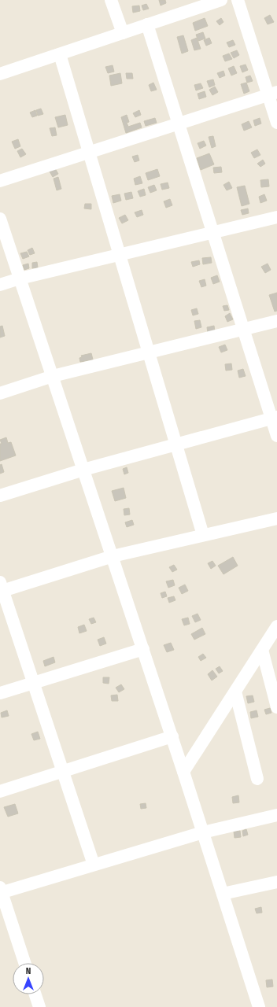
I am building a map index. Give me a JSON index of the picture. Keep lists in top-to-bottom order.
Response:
{
  "north": "top"
}
